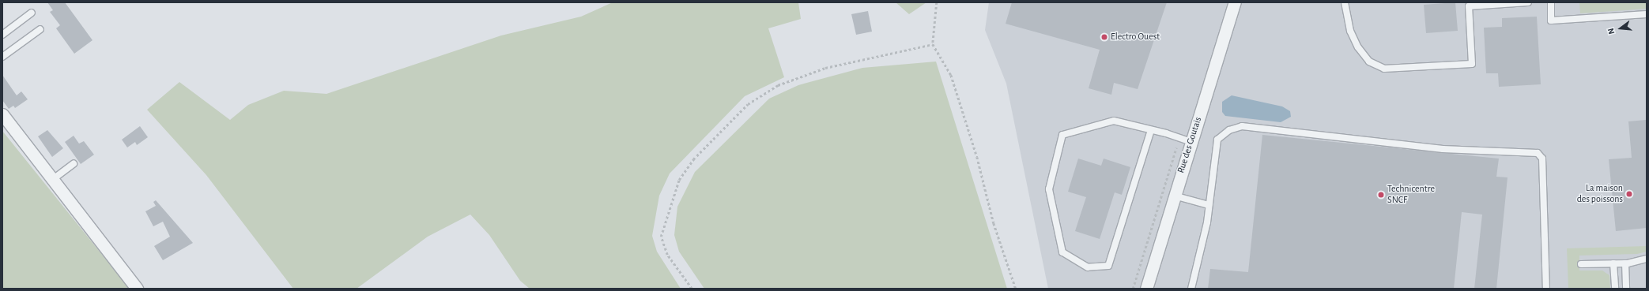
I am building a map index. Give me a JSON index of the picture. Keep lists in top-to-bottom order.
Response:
{
  "streets": {
    "street": ["Rue des Goutais"]
  },
  "places": ["Electro Ouest", "La maison des poissons", "Technicentre SNCF"],
  "north": "left"
}
